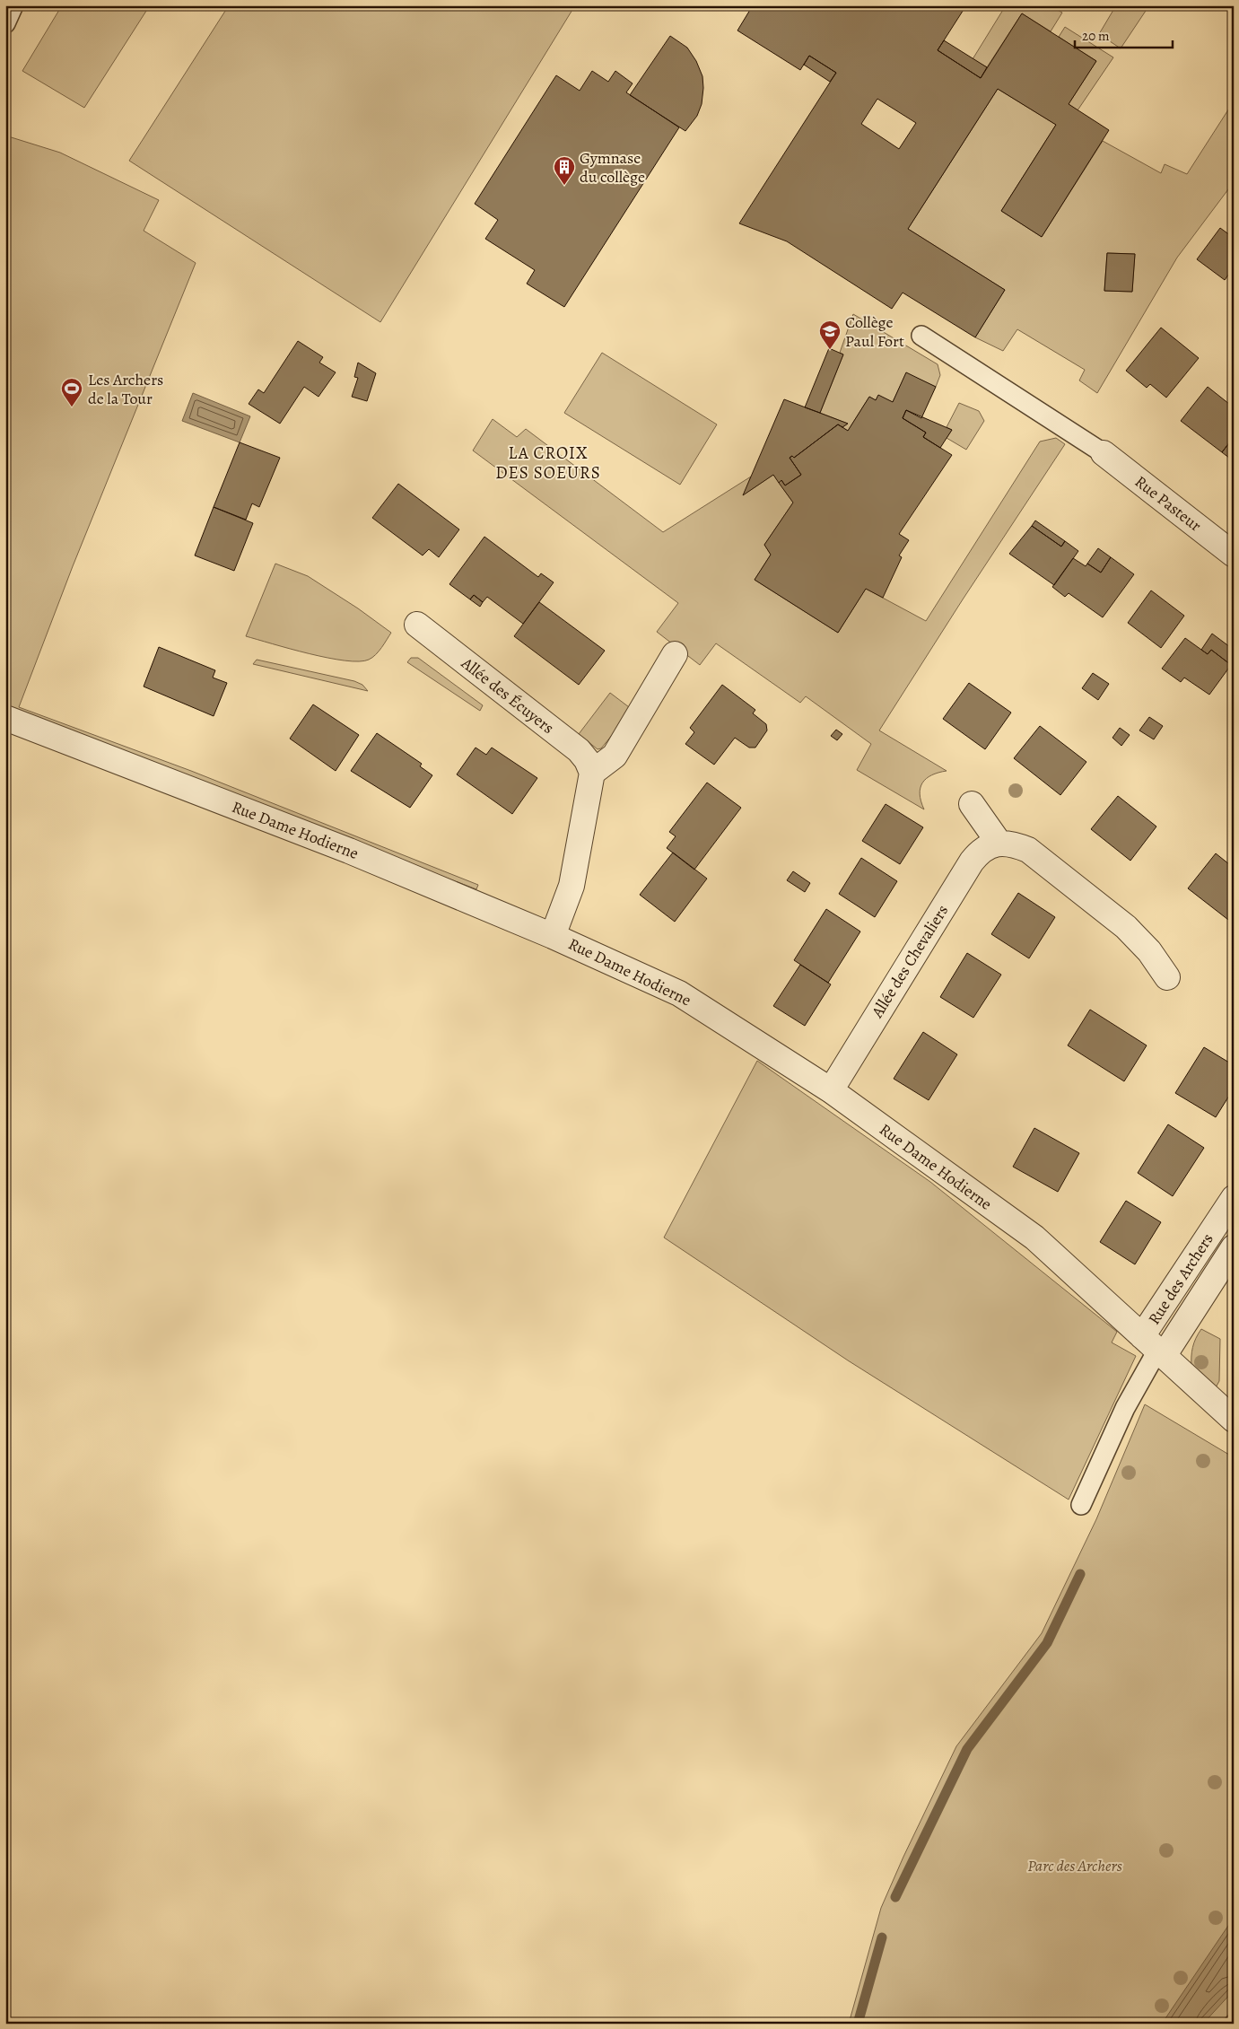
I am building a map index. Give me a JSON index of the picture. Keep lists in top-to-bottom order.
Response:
{
  "streets": {
    "street": [
      "Rue Pasteur",
      "Allée des Écuyers",
      "Rue Dame Hodierne",
      "Allée des Chevaliers",
      "Rue des Archers"
    ]
  },
  "crossings": [
    ["Rue Dame Hodierne", "Allée des Chevaliers"],
    ["Rue Dame Hodierne", "Rue des Archers"]
  ],
  "districts": ["LA CROIX DES SOEURS"],
  "parks": ["Parc des Archers"],
  "places": {
    "building": ["Gymnase du collège"],
    "school or university": ["Collège Paul Fort"],
    "sports": ["Les Archers de la Tour"]
  },
  "scale_bar": "20 m"
}
